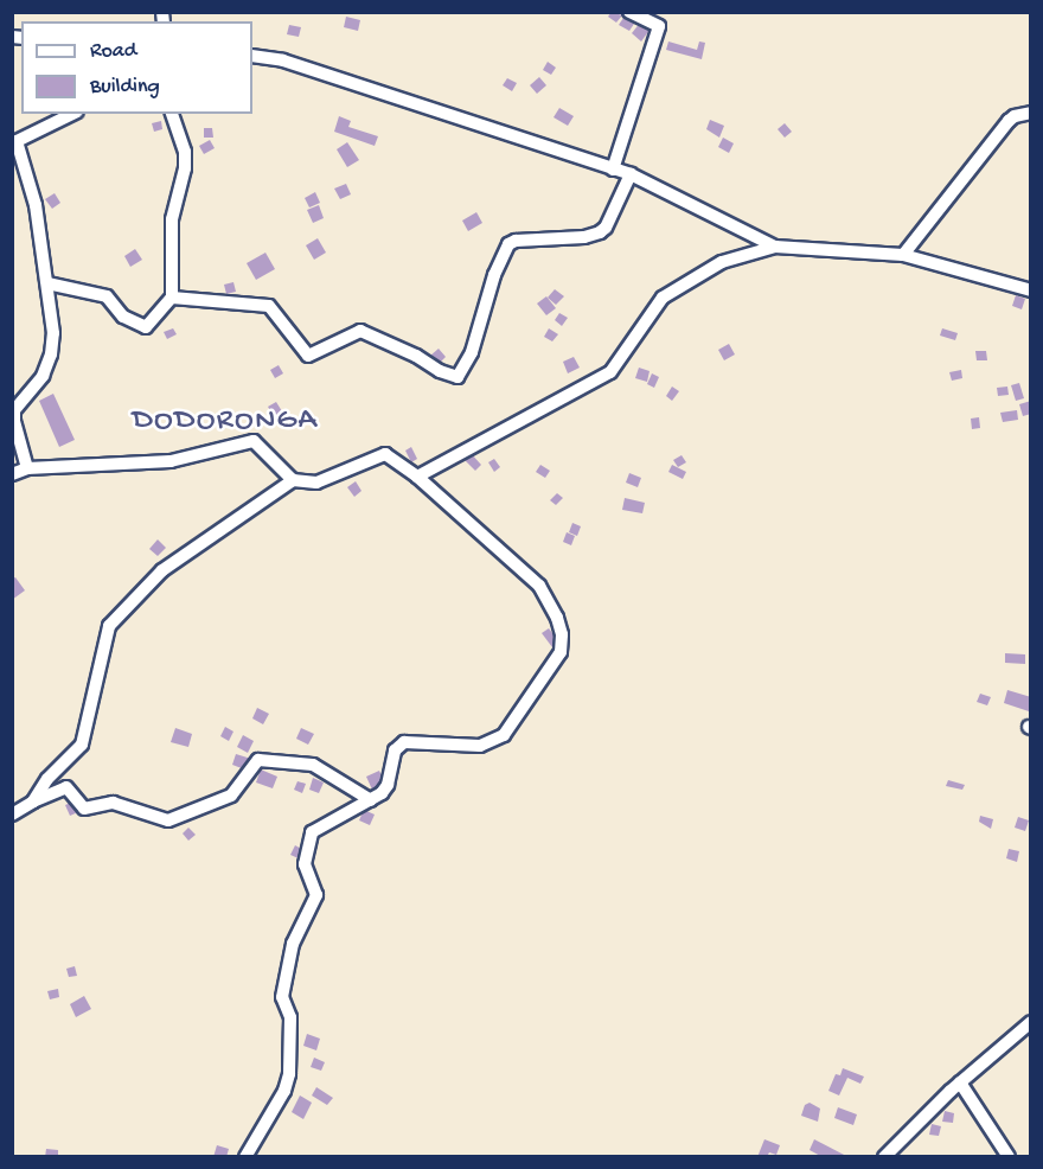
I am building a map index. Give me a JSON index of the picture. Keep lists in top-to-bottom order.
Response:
{
  "districts": ["DODORONGA"],
  "legend": ["Road", "Building"]
}
